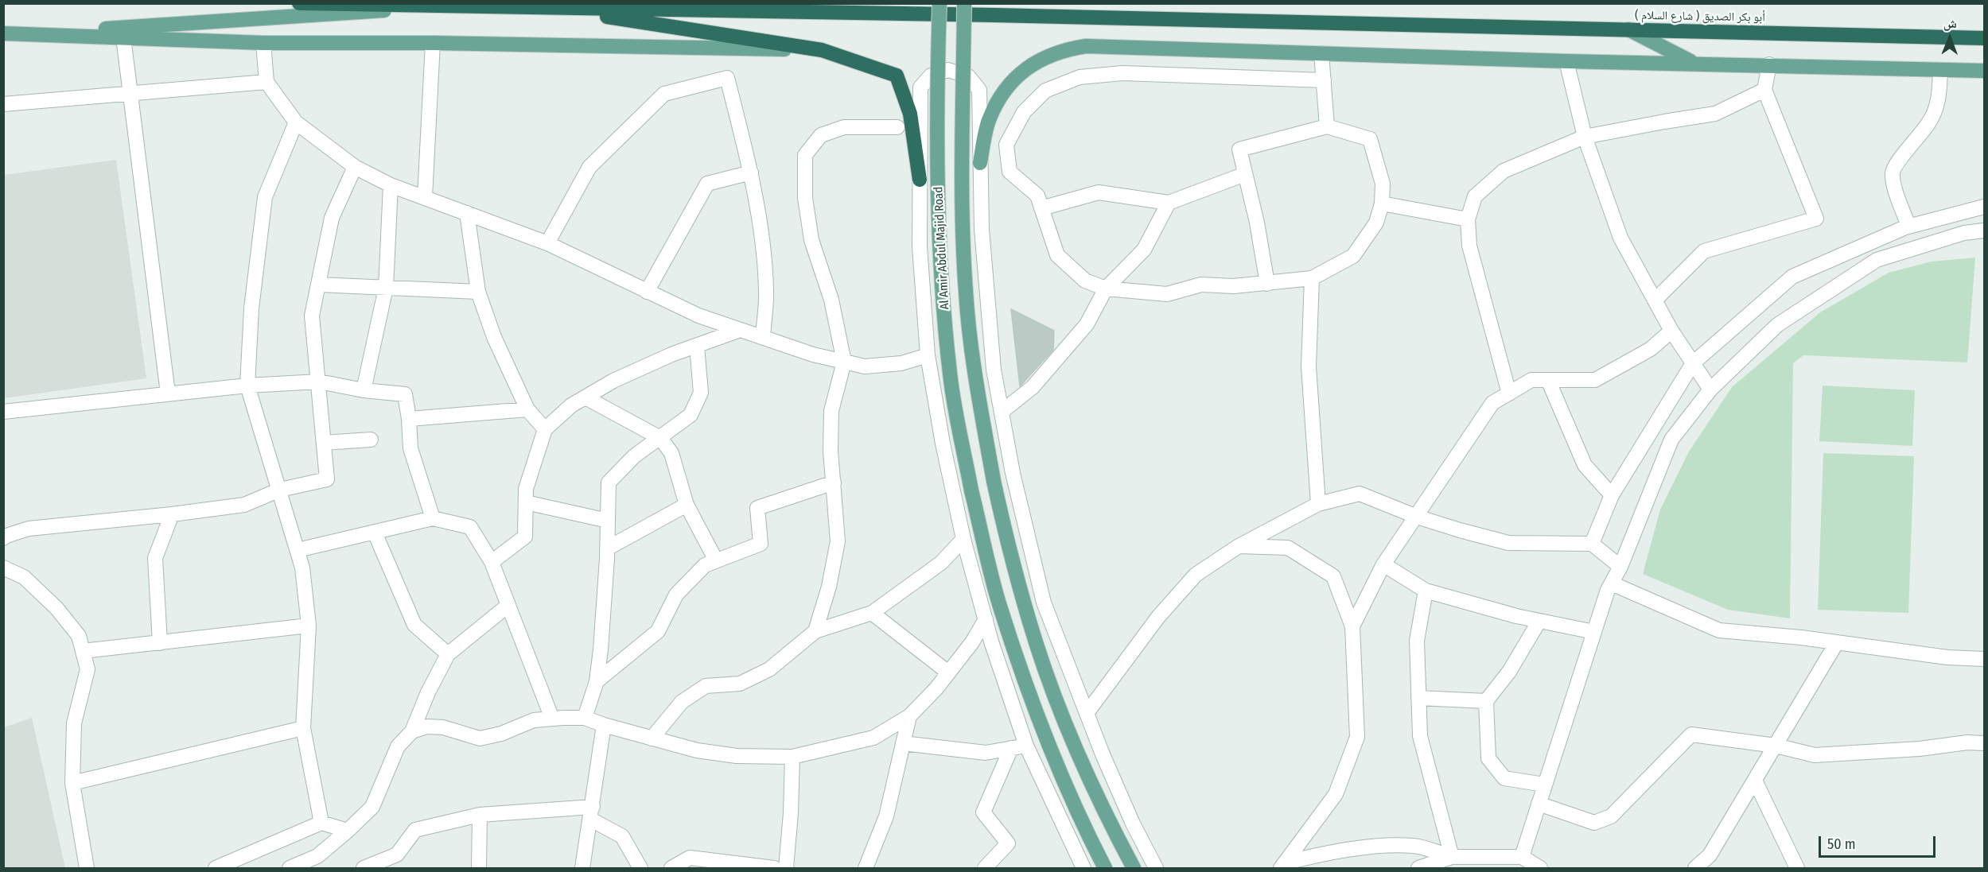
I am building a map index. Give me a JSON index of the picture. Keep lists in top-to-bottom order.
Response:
{
  "streets": {
    "highway": ["( شارع السلام ) أبو بكر الصديق"],
    "main road": ["Al Amir Abdul Majid Road"]
  },
  "scale_bar": "50 m",
  "north": "top"
}
